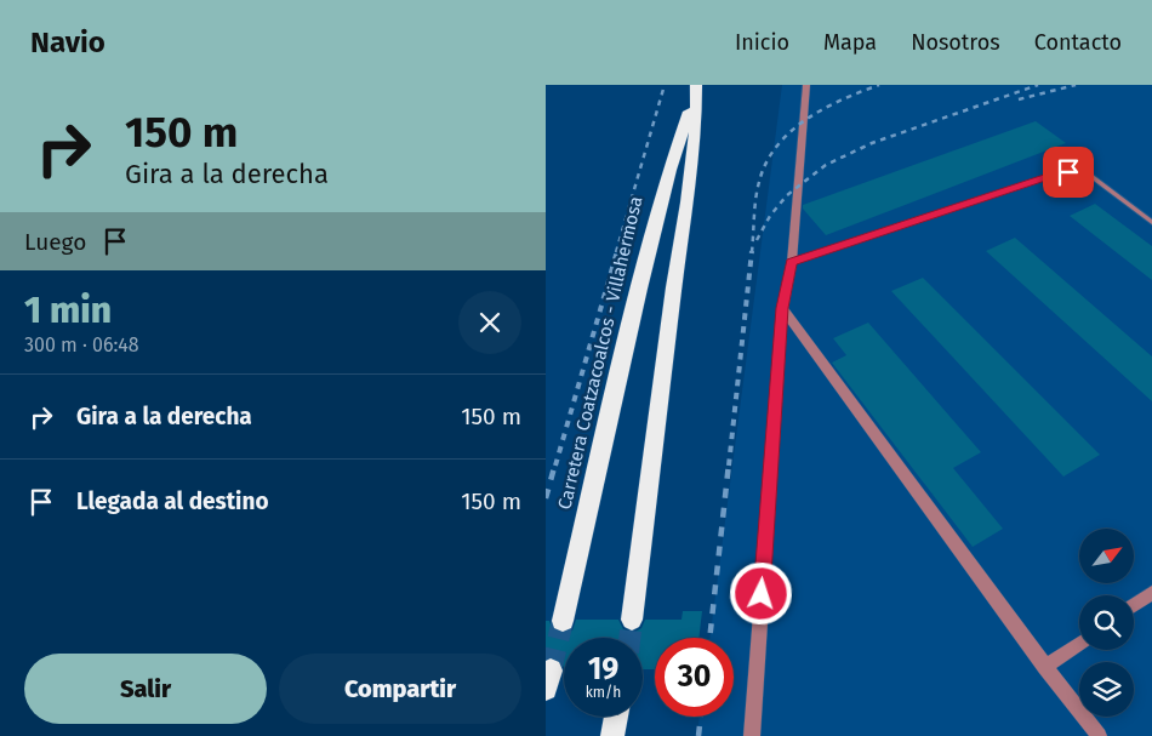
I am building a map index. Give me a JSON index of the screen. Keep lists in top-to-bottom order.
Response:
{
  "streets": {
    "highway": ["Carretera Coatzacoalcos - Villahermosa"]
  },
  "north": "top right",
  "page": {
    "header": "Navio",
    "nav": [
      "Inicio",
      "Mapa",
      "Nosotros",
      "Contacto"
    ],
    "turn": ["150 m", "Gira a la derecha"],
    "then": "Luego",
    "heading": ["1 min", "300 m · 06:48"],
    "list": [
      {
        "name": "Gira a la derecha",
        "value": "150 m"
      },
      {
        "name": "Llegada al destino",
        "value": "150 m"
      }
    ],
    "speed": "19 km/h",
    "limit": "30",
    "buttons": ["Salir", "Compartir"]
  }
}
